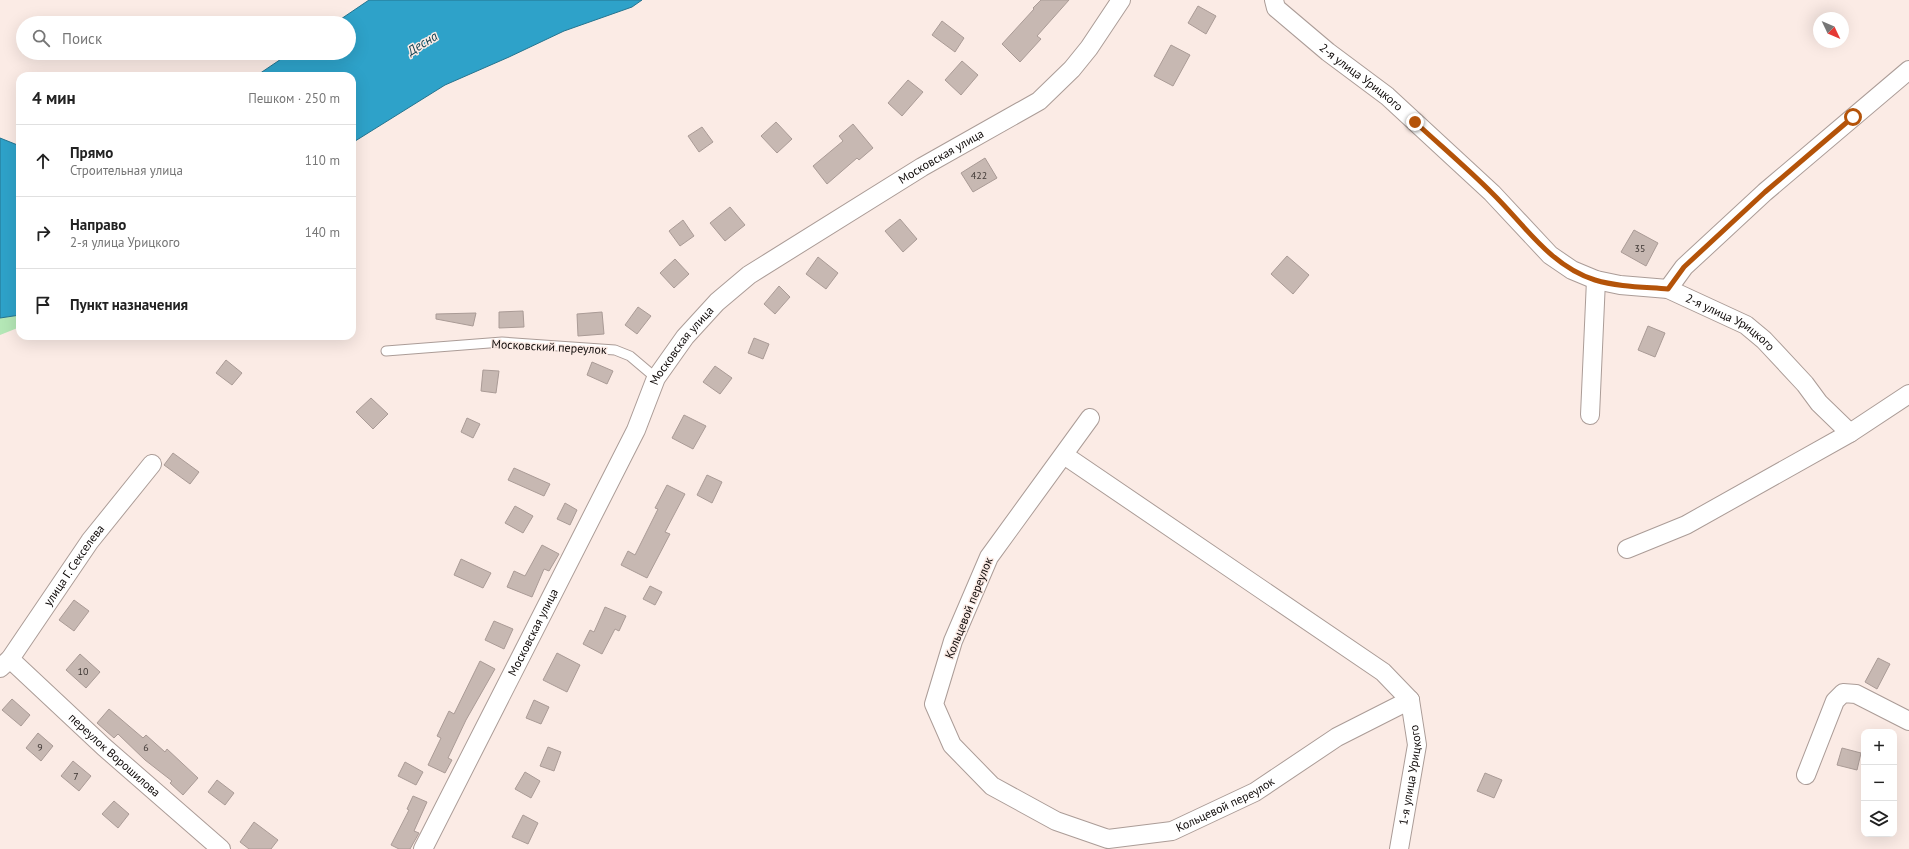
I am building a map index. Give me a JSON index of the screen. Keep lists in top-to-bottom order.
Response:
{
  "streets": {
    "street": [
      "2-я улица Урицкого",
      "Московская улица",
      "улица Г. Секселева",
      "Кольцевой переулок",
      "переулок Ворошилова",
      "1-я улица Урицкого"
    ],
    "lane": ["Московский переулок"]
  },
  "crossings": [
    ["Московская улица", "Московский переулок"],
    ["улица Г. Секселева", "переулок Ворошилова"],
    ["Кольцевой переулок", "1-я улица Урицкого"]
  ],
  "water": ["Десна"],
  "house_numbers": [
    "422",
    "35",
    "10",
    "9",
    "6",
    "7"
  ],
  "north": "bottom right",
  "page": {
    "search": "Поиск",
    "heading": ["4 мин", "Пешком · 250 m"],
    "list": [
      ["Прямо", "Строительная улица", "110 m"],
      ["Направо", "2-я улица Урицкого", "140 m"],
      "Пункт назначения"
    ],
    "map_buttons": ["+", "−"]
  }
}
